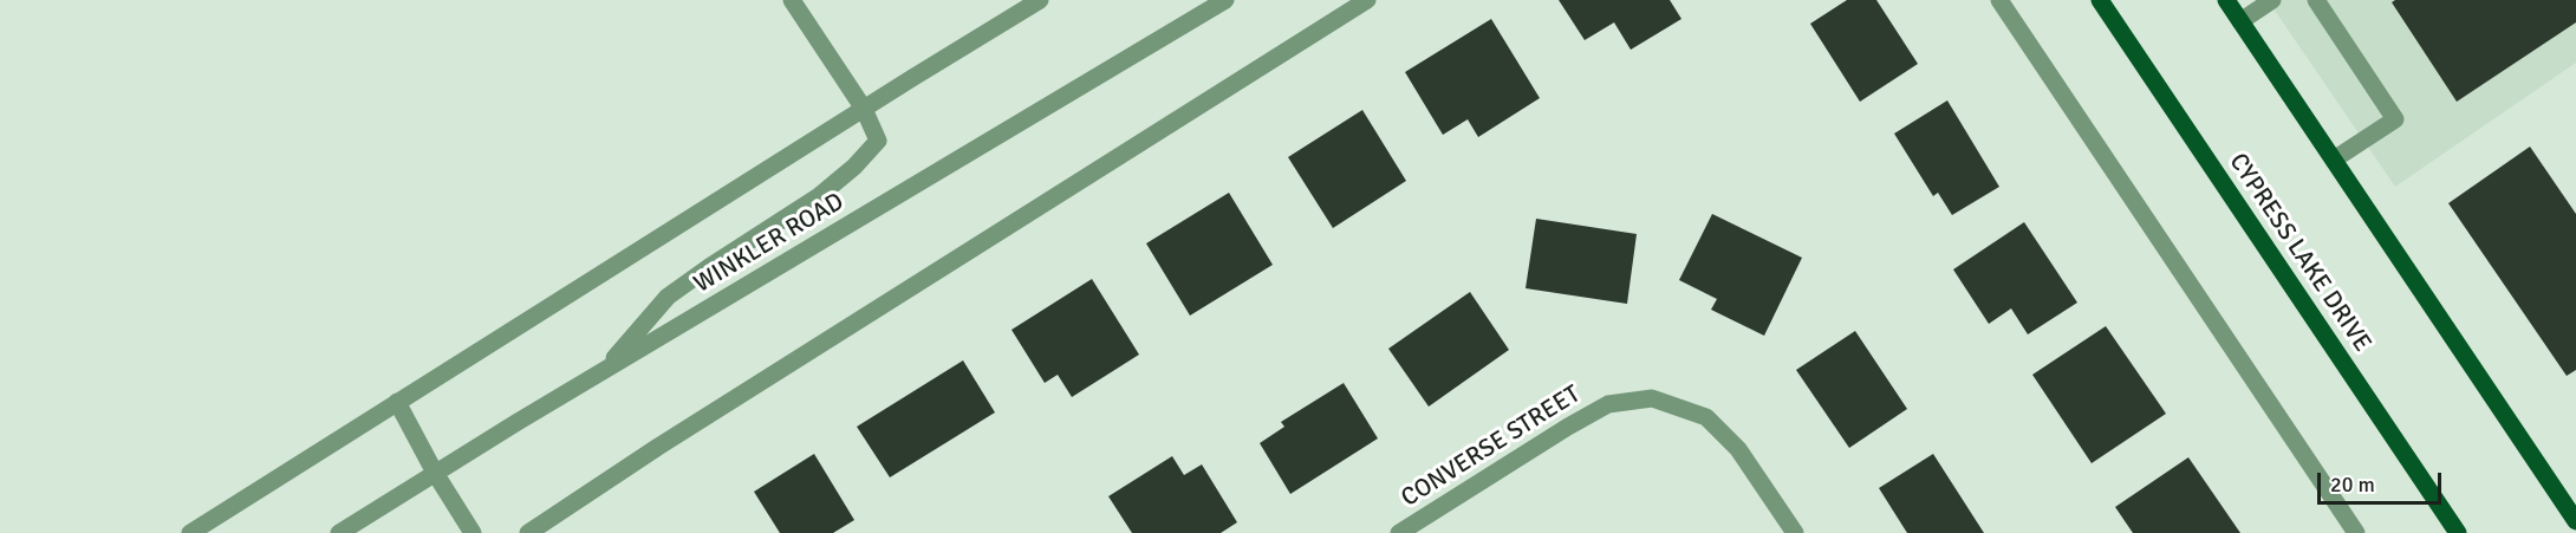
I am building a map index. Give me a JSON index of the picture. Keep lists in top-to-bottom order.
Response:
{
  "streets": {
    "main road": ["CYPRESS LAKE DRIVE"],
    "street": ["WINKLER ROAD", "CONVERSE STREET"]
  },
  "scale_bar": "20 m"
}
